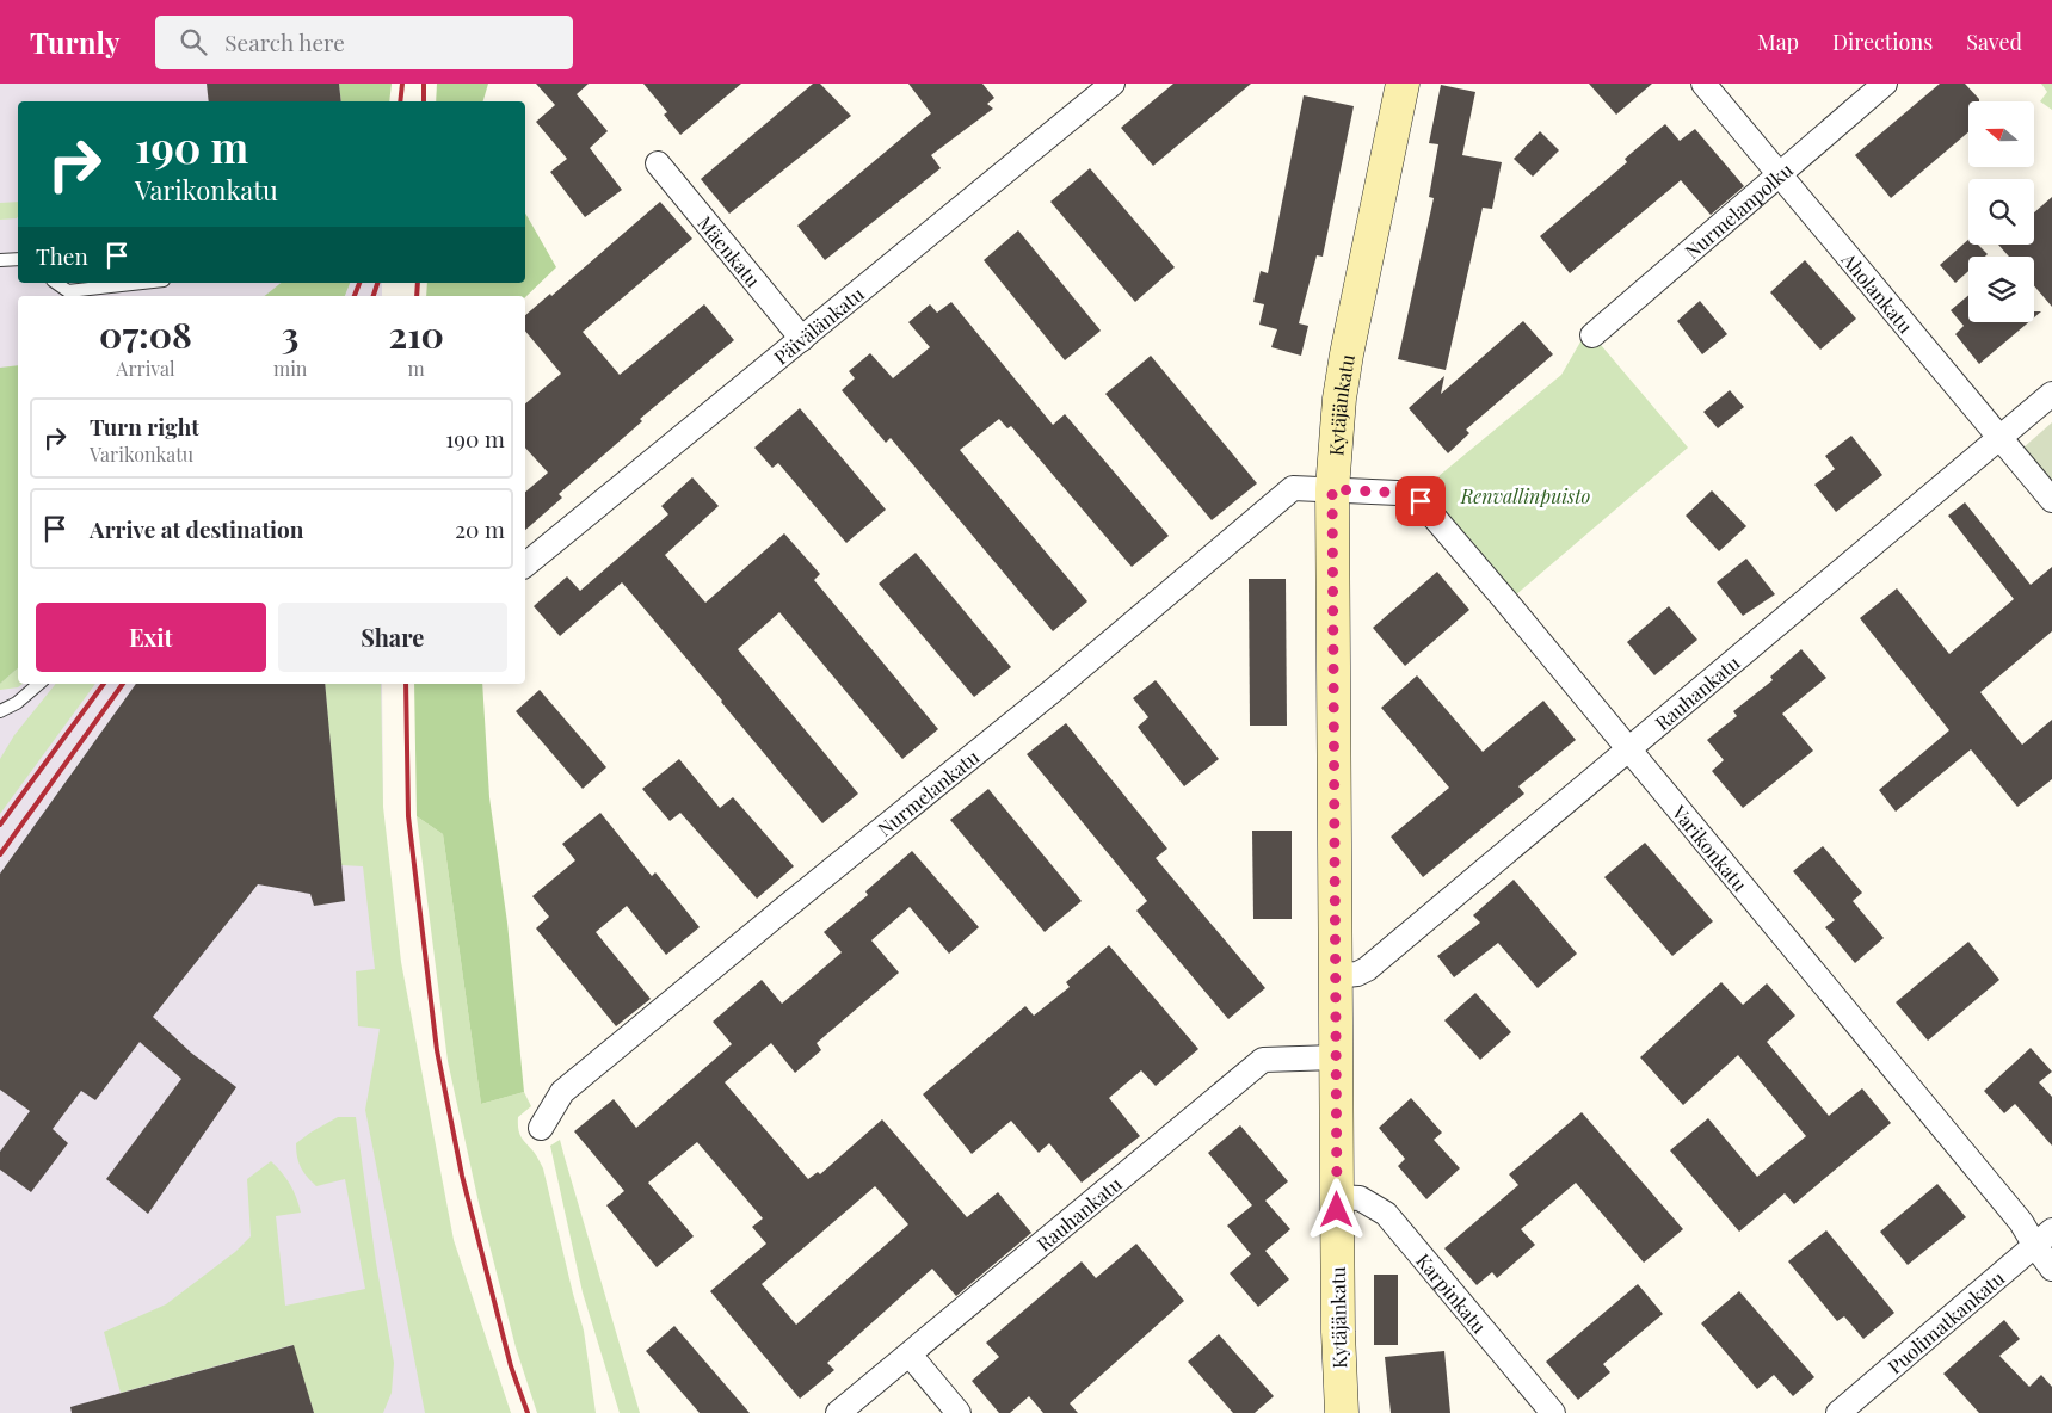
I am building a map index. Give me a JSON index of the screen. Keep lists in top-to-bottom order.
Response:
{
  "streets": {
    "street": [
      "Nurmelanpolku",
      "Mäenkatu",
      "Aholankatu",
      "Päivälänkatu",
      "Kytäjänkatu",
      "Rauhankatu",
      "Nurmelankatu",
      "Varikonkatu",
      "Karpinkatu",
      "Puolimatkankatu"
    ]
  },
  "crossings": [
    ["Nurmelanpolku", "Aholankatu"],
    ["Mäenkatu", "Päivälänkatu"],
    ["Aholankatu", "Rauhankatu"],
    ["Kytäjänkatu", "Rauhankatu"],
    ["Kytäjänkatu", "Nurmelankatu"],
    ["Kytäjänkatu", "Varikonkatu"],
    ["Kytäjänkatu", "Karpinkatu"],
    ["Rauhankatu", "Varikonkatu"],
    ["Nurmelankatu", "Varikonkatu"],
    ["Varikonkatu", "Puolimatkankatu"]
  ],
  "parks": ["Renvallinpuisto"],
  "north": "left",
  "page": {
    "header": "Turnly",
    "search": "Search here",
    "nav": ["Map", "Directions", "Saved"],
    "turn": ["190 m", "Varikonkatu"],
    "then": "Then",
    "eta": [
      "07:08",
      "Arrival",
      "3",
      "min",
      "210",
      "m"
    ],
    "list": [
      {
        "name": "Turn right",
        "note": "Varikonkatu",
        "value": "190 m"
      },
      {
        "name": "Arrive at destination",
        "value": "20 m"
      }
    ],
    "buttons": ["Exit", "Share"]
  }
}
